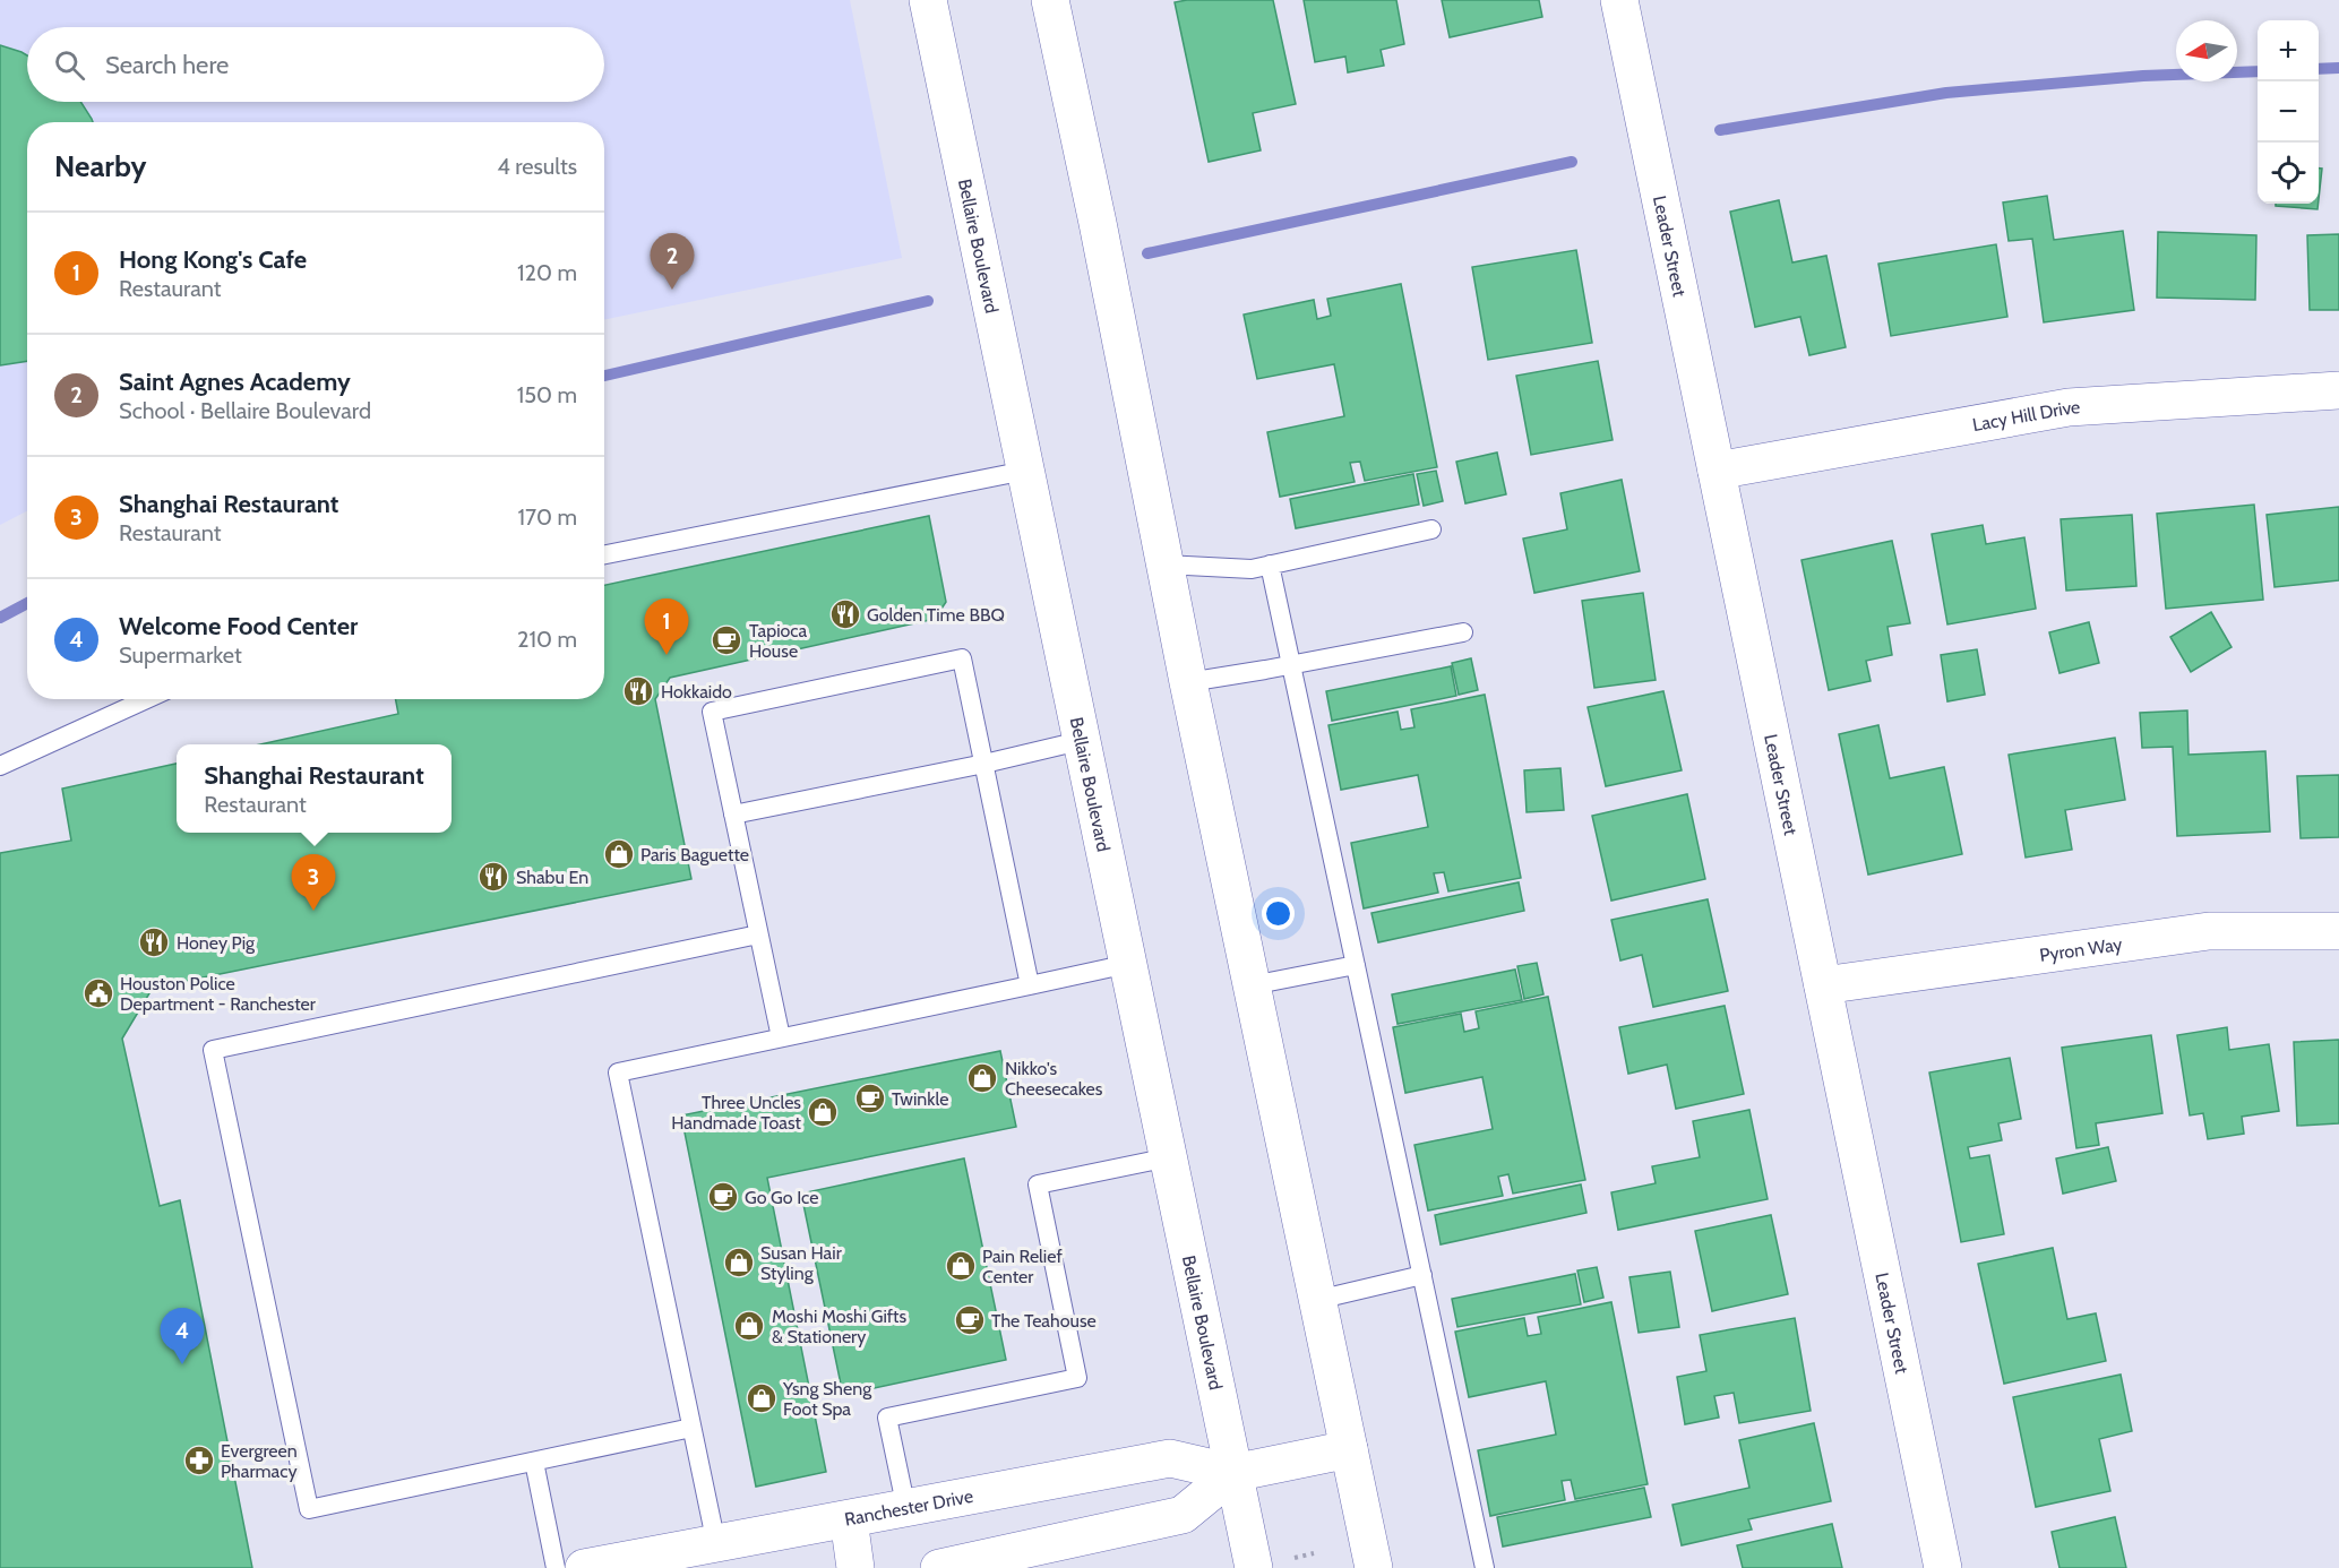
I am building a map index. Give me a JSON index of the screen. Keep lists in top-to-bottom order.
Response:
{
  "streets": {
    "street": [
      "Bellaire Boulevard",
      "Leader Street",
      "Lacy Hill Drive",
      "Pyron Way",
      "Ranchester Drive"
    ]
  },
  "crossings": [
    ["Bellaire Boulevard", "Ranchester Drive"],
    ["Leader Street", "Lacy Hill Drive"],
    ["Leader Street", "Pyron Way"]
  ],
  "places": {
    "restaurant": [
      "Golden Time BBQ",
      "Hokkaido",
      "Shabu En",
      "Honey Pig"
    ],
    "cafe": [
      "Tapioca House",
      "Twinkle",
      "Go Go Ice",
      "The Teahouse"
    ],
    "shop": [
      "Paris Baguette",
      "Nikko's Cheesecakes",
      "Three Uncles Handmade Toast",
      "Susan Hair Styling",
      "Pain Relief Center",
      "Moshi Moshi Gifts & Stationery",
      "Ysng Sheng Foot Spa"
    ],
    "public building": ["Houston Police Department - Ranchester"],
    "pharmacy": ["Evergreen Pharmacy"]
  },
  "north": "left",
  "page": {
    "map_buttons": ["+", "−"],
    "search": "Search here",
    "heading": ["Nearby", "4 results"],
    "list": [
      {
        "mark": "1",
        "name": "Hong Kong's Cafe",
        "note": "Restaurant",
        "value": "120 m"
      },
      {
        "mark": "2",
        "name": "Saint Agnes Academy",
        "note": "School · Bellaire Boulevard",
        "value": "150 m"
      },
      {
        "mark": "3",
        "name": "Shanghai Restaurant",
        "note": "Restaurant",
        "value": "170 m"
      },
      {
        "mark": "4",
        "name": "Welcome Food Center",
        "note": "Supermarket",
        "value": "210 m"
      }
    ],
    "pins": [
      "2",
      "1",
      "3",
      "4"
    ],
    "popup": ["Shanghai Restaurant", "Restaurant"]
  }
}
